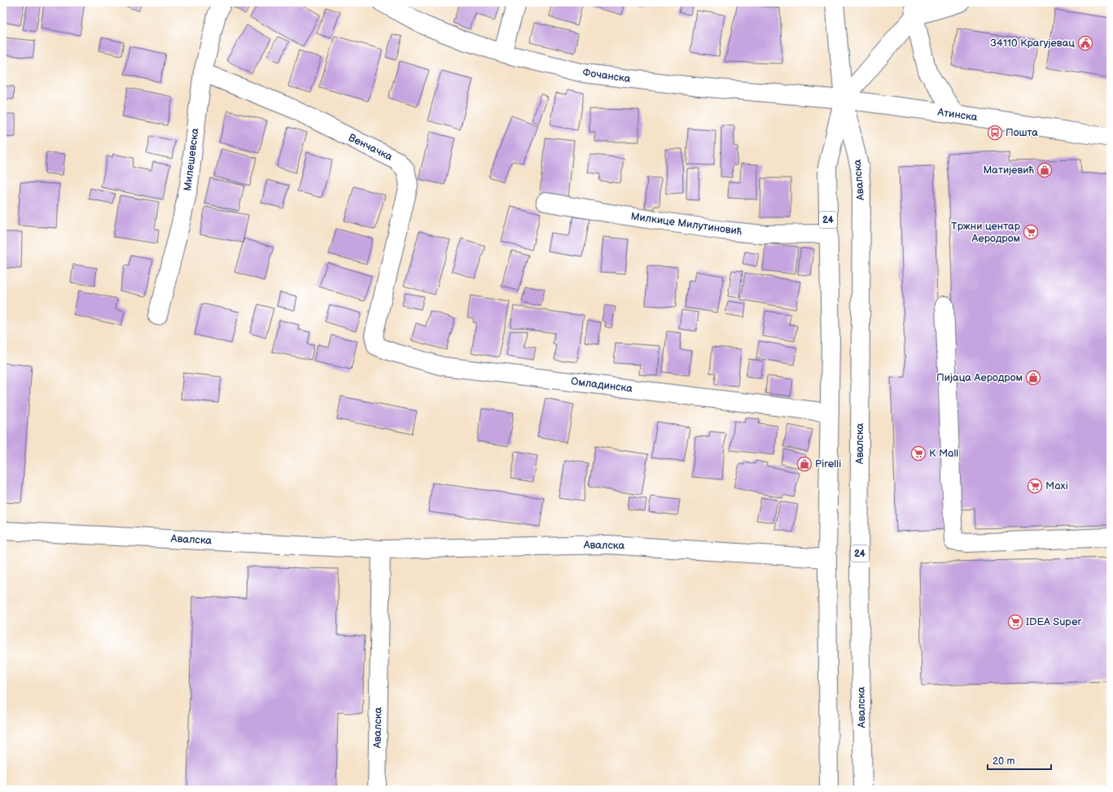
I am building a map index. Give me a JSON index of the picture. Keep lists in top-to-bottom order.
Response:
{
  "streets": {
    "street": [
      "Фочанска",
      "Атинска",
      "Венчачка",
      "Милешевска",
      "Авалска",
      "24",
      "Милкице Милутиновић",
      "Омладинска"
    ]
  },
  "crossings": [
    ["Фочанска", "Атинска"],
    ["Фочанска", "Авалска"],
    ["Атинска", "Авалска"],
    ["Венчачка", "Милешевска"],
    ["Венчачка", "Омладинска"],
    ["Авалска", "Милкице Милутиновић"],
    ["Авалска", "Омладинска"]
  ],
  "places": {
    "public building": ["34110 Крагујевац"],
    "bus stop": ["Пошта"],
    "shop": ["Матијевић", "Пијаца Аеродром", "Pirelli"],
    "supermarket": [
      "Тржни центар Аеродром",
      "K Mall",
      "Maxi",
      "IDEA Super"
    ]
  },
  "scale_bar": "20 m"
}
